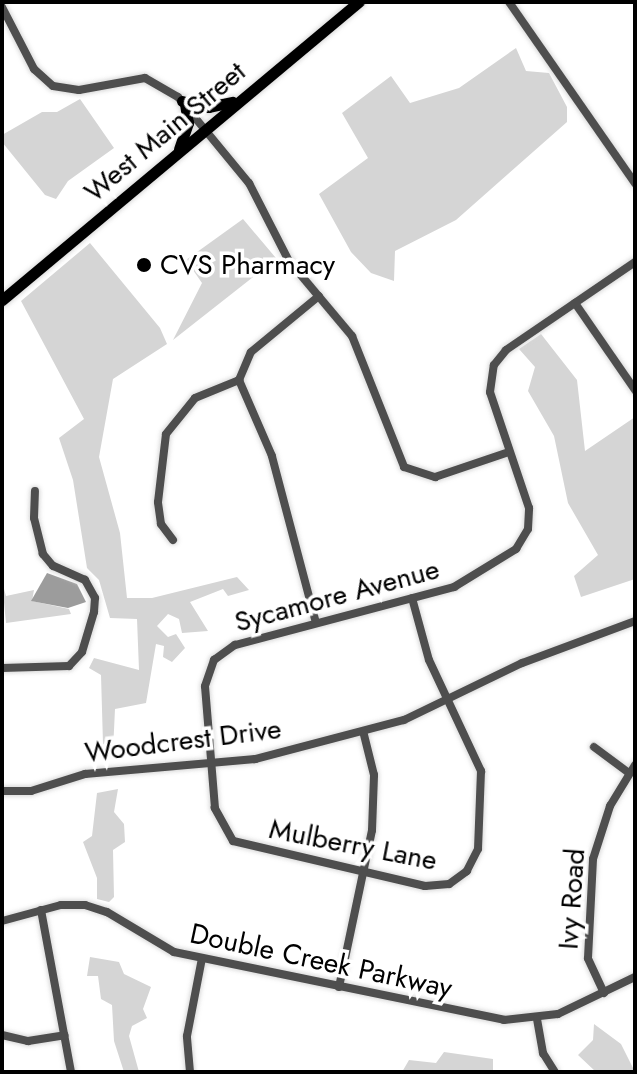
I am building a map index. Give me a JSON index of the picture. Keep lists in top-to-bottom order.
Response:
{
  "streets": {
    "main road": ["West Main Street"],
    "street": [
      "Sycamore Avenue",
      "Woodcrest Drive",
      "Mulberry Lane",
      "Ivy Road",
      "Double Creek Parkway"
    ]
  },
  "crossings": [
    ["Sycamore Avenue", "Woodcrest Drive"],
    ["Sycamore Avenue", "Mulberry Lane"],
    ["Woodcrest Drive", "Mulberry Lane"],
    ["Ivy Road", "Double Creek Parkway"]
  ],
  "places": ["CVS Pharmacy"]
}
